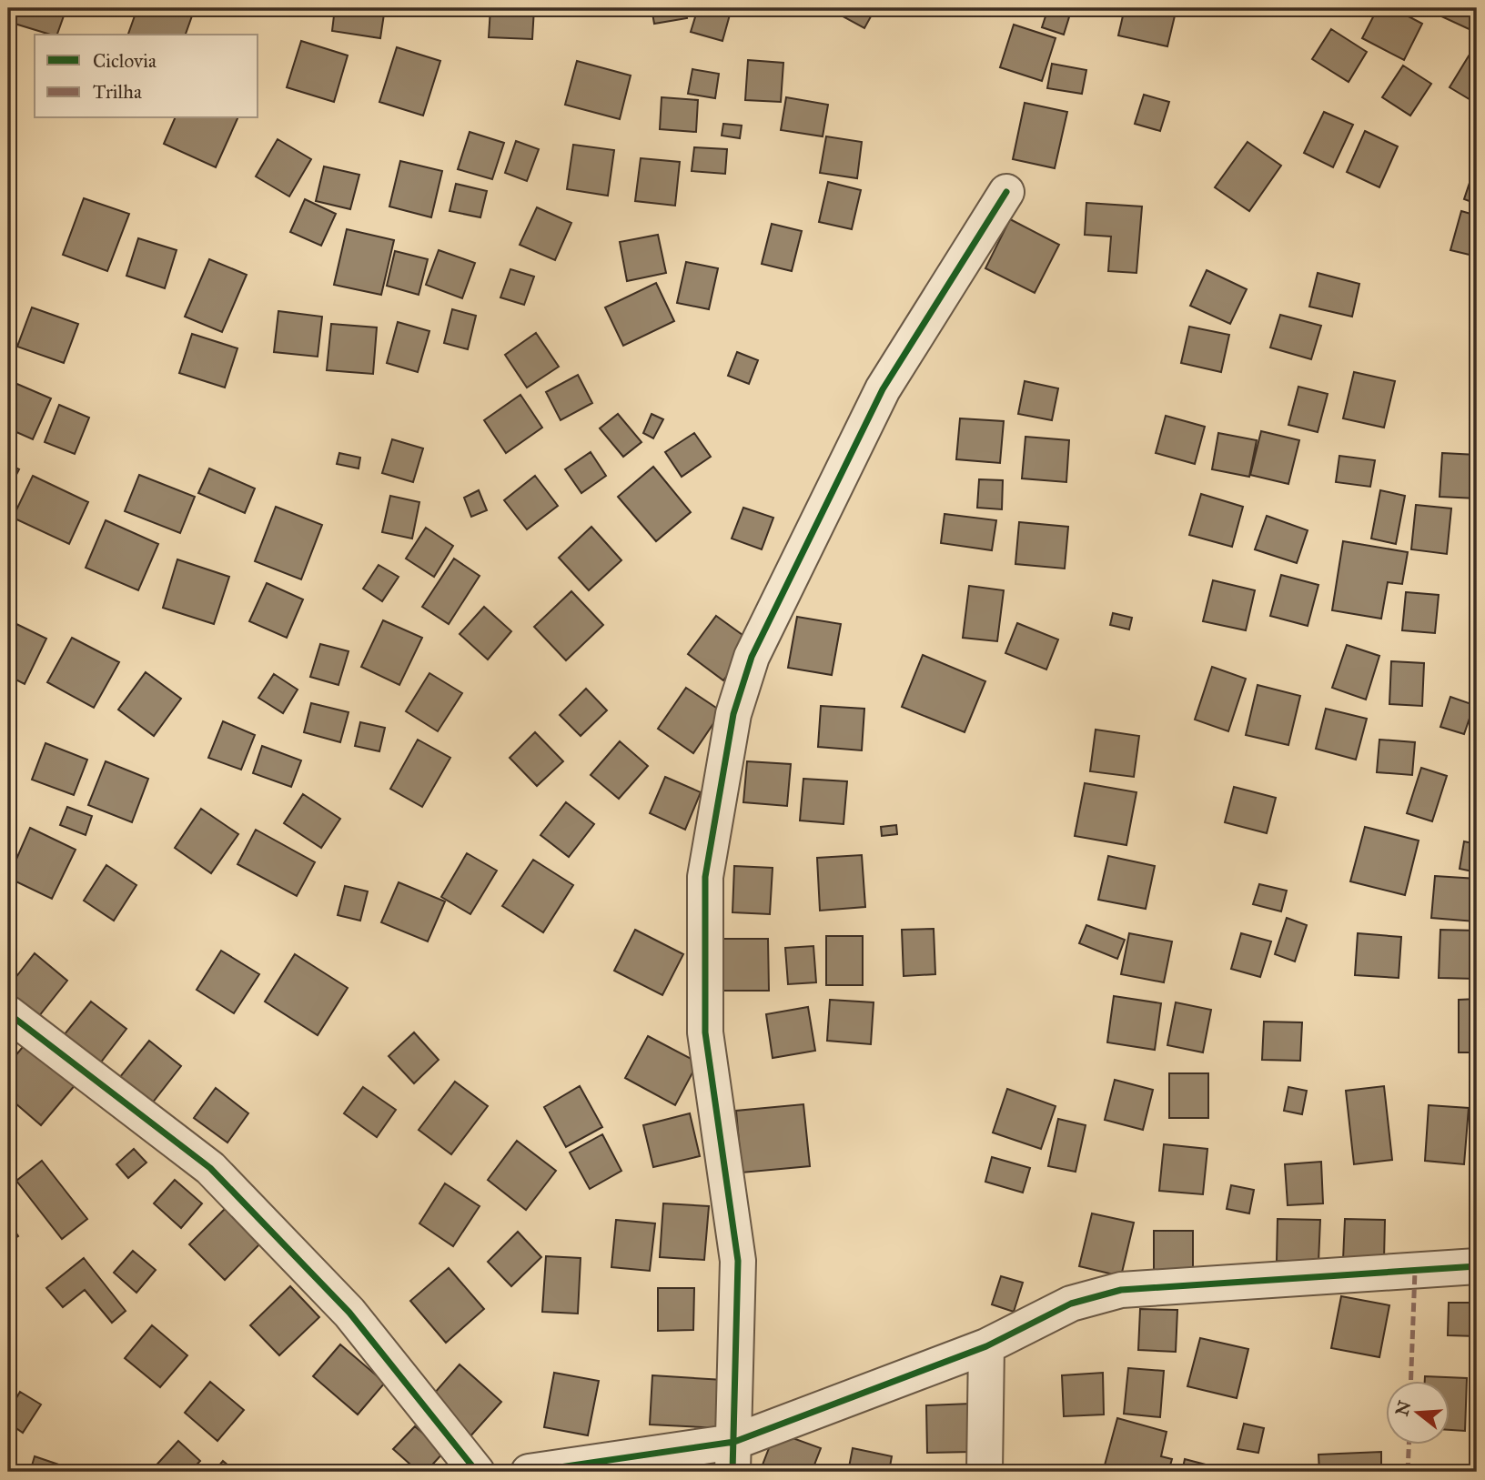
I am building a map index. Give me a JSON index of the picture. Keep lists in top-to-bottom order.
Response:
{
  "legend": ["Ciclovia", "Trilha"],
  "north": "left"
}
